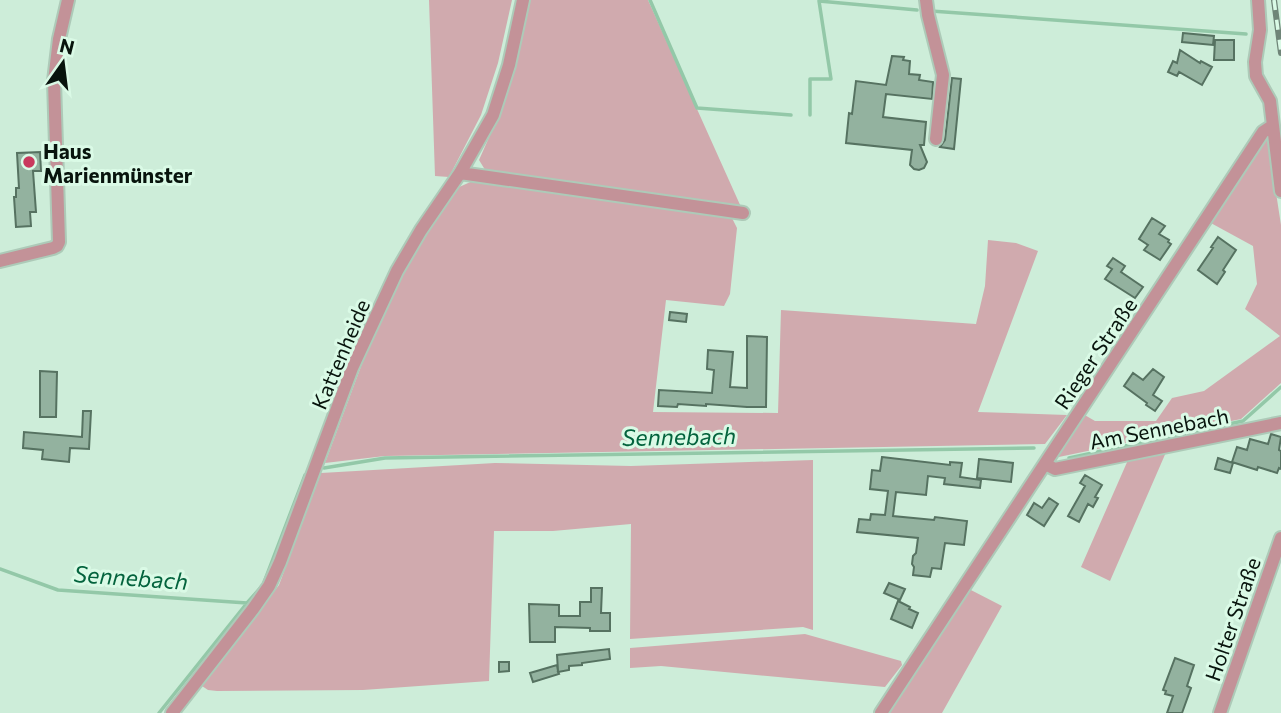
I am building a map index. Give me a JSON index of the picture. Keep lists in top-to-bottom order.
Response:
{
  "streets": {
    "street": [
      "Rieger Straße",
      "Kattenheide",
      "Am Sennebach",
      "Holter Straße"
    ]
  },
  "crossings": [
    ["Rieger Straße", "Am Sennebach"]
  ],
  "water": ["Sennebach"],
  "places": ["Haus Marienmünster"],
  "north": "top"
}
